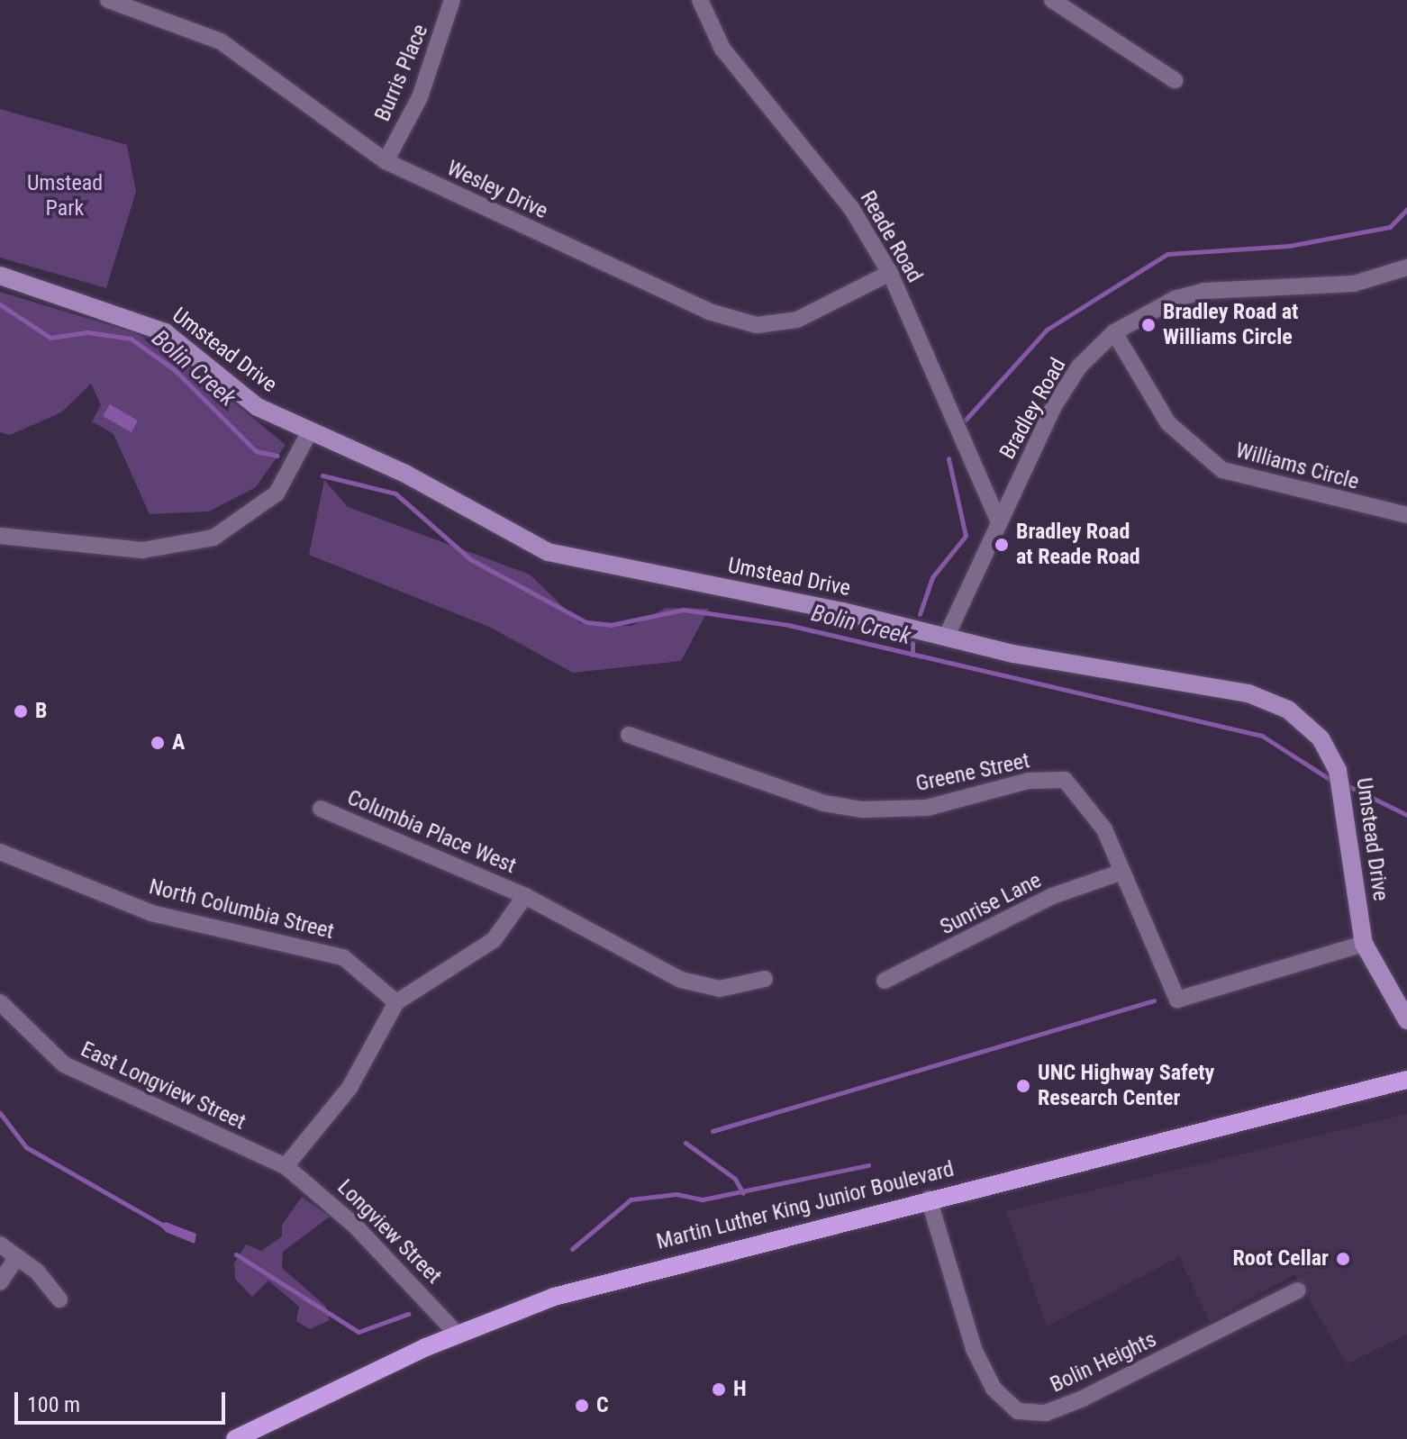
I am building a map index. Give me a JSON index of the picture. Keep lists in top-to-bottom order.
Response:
{
  "streets": {
    "main road": ["Martin Luther King Junior Boulevard"],
    "street": [
      "Burris Place",
      "Wesley Drive",
      "Reade Road",
      "Umstead Drive",
      "Bradley Road",
      "Williams Circle",
      "Greene Street",
      "Columbia Place West",
      "Sunrise Lane",
      "North Columbia Street",
      "East Longview Street",
      "Longview Street",
      "Bolin Heights"
    ]
  },
  "crossings": [
    ["Burris Place", "Wesley Drive"],
    ["Wesley Drive", "Reade Road"],
    ["Reade Road", "Bradley Road"],
    ["Umstead Drive", "Bradley Road"],
    ["Umstead Drive", "Greene Street"],
    ["Bradley Road", "Williams Circle"],
    ["Greene Street", "Sunrise Lane"],
    ["East Longview Street", "Longview Street"],
    ["Martin Luther King Junior Boulevard", "Longview Street"],
    ["Martin Luther King Junior Boulevard", "Bolin Heights"]
  ],
  "water": ["Bolin Creek"],
  "parks": ["Umstead Park"],
  "places": [
    "Bradley Road at Williams Circle",
    "Bradley Road at Reade Road",
    "B",
    "A",
    "UNC Highway Safety Research Center",
    "Root Cellar",
    "H",
    "C"
  ],
  "scale_bar": "100 m"
}
